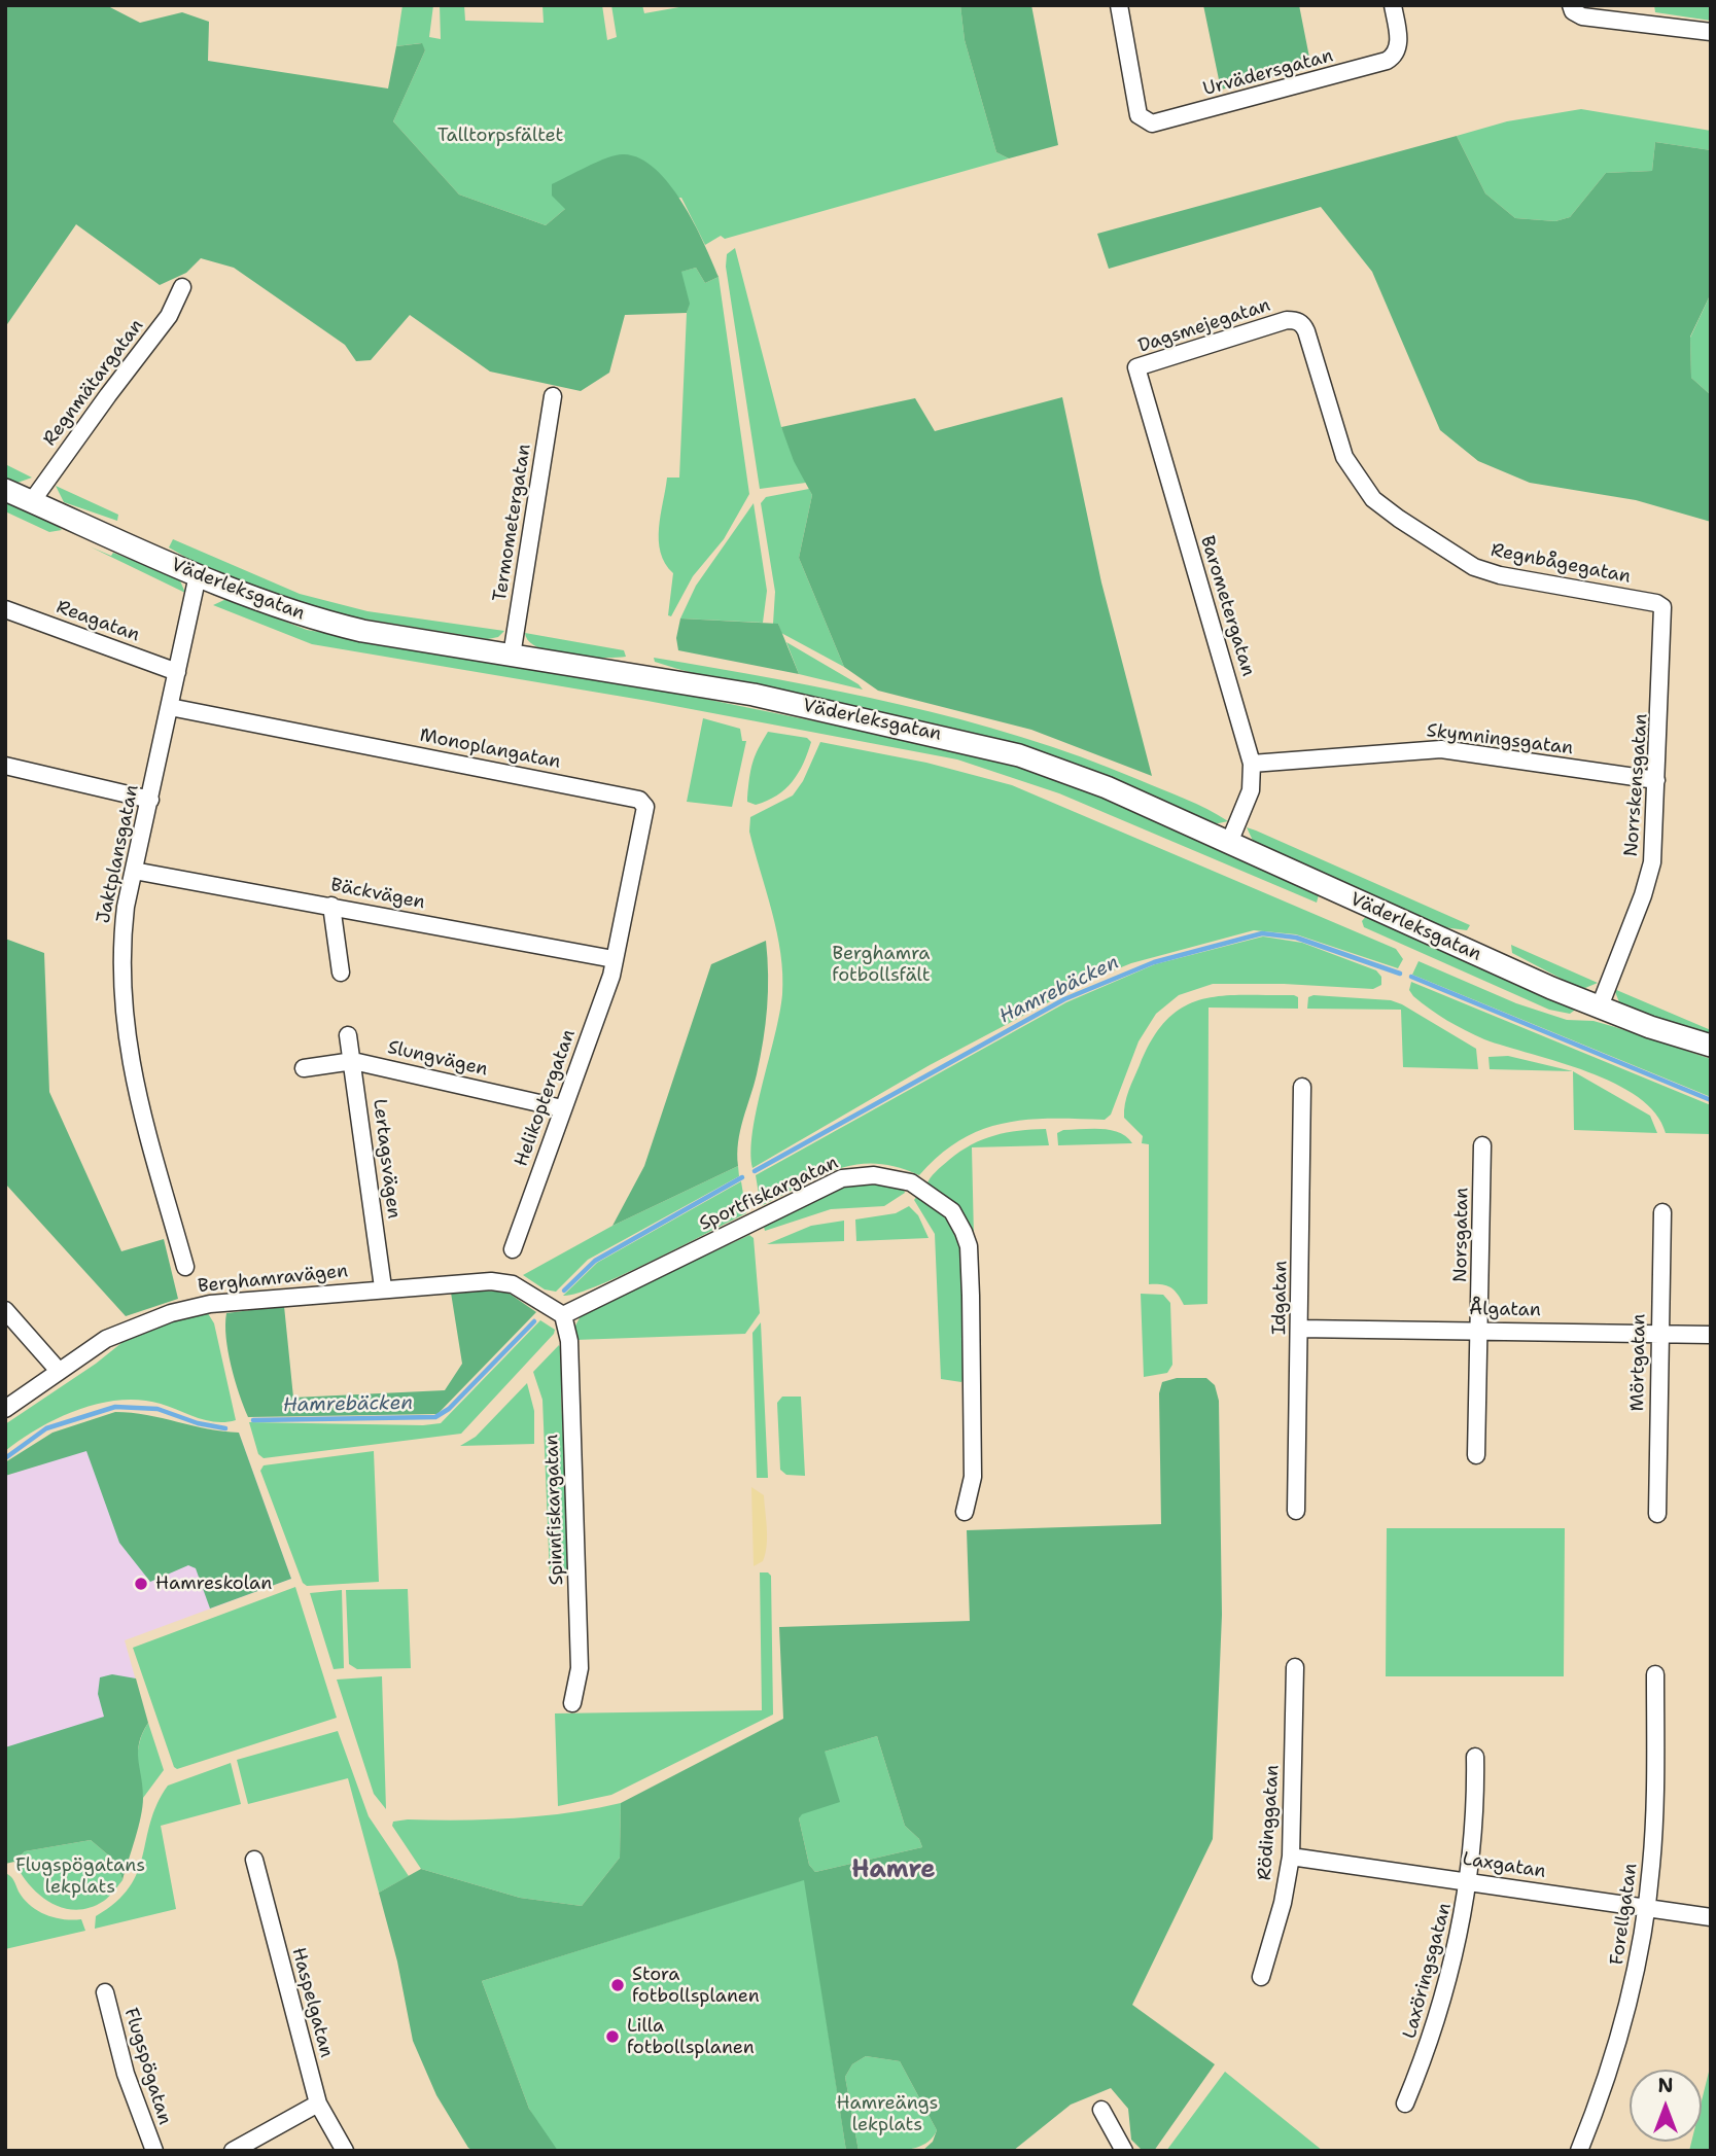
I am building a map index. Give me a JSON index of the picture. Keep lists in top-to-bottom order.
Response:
{
  "streets": {
    "street": [
      "Urvädersgatan",
      "Dagsmejegatan",
      "Regnmätargatan",
      "Termometergatan",
      "Regnbågegatan",
      "Väderleksgatan",
      "Barometergatan",
      "Reagatan",
      "Skymningsgatan",
      "Monoplangatan",
      "Norrskensgatan",
      "Jaktplansgatan",
      "Bäckvägen",
      "Slungvägen",
      "Helikoptergatan",
      "Lertagsvägen",
      "Sportfiskargatan",
      "Norsgatan",
      "Berghamravägen",
      "Idgatan",
      "Ålgatan",
      "Mörtgatan",
      "Spinnfiskargatan",
      "Rödinggatan",
      "Laxgatan",
      "Forellgatan",
      "Laxöringsgatan",
      "Haspelgatan",
      "Flugspögatan"
    ]
  },
  "crossings": [
    ["Dagsmejegatan", "Regnbågegatan"],
    ["Dagsmejegatan", "Barometergatan"],
    ["Regnmätargatan", "Väderleksgatan"],
    ["Termometergatan", "Väderleksgatan"],
    ["Regnbågegatan", "Norrskensgatan"],
    ["Väderleksgatan", "Barometergatan"],
    ["Väderleksgatan", "Norrskensgatan"],
    ["Väderleksgatan", "Jaktplansgatan"],
    ["Barometergatan", "Skymningsgatan"],
    ["Reagatan", "Jaktplansgatan"],
    ["Skymningsgatan", "Norrskensgatan"],
    ["Monoplangatan", "Jaktplansgatan"],
    ["Monoplangatan", "Bäckvägen"],
    ["Monoplangatan", "Helikoptergatan"],
    ["Jaktplansgatan", "Bäckvägen"],
    ["Bäckvägen", "Helikoptergatan"],
    ["Slungvägen", "Helikoptergatan"],
    ["Slungvägen", "Lertagsvägen"],
    ["Lertagsvägen", "Berghamravägen"],
    ["Sportfiskargatan", "Berghamravägen"],
    ["Sportfiskargatan", "Spinnfiskargatan"],
    ["Norsgatan", "Ålgatan"],
    ["Berghamravägen", "Spinnfiskargatan"],
    ["Idgatan", "Ålgatan"],
    ["Ålgatan", "Mörtgatan"],
    ["Rödinggatan", "Laxgatan"],
    ["Laxgatan", "Forellgatan"],
    ["Laxgatan", "Laxöringsgatan"]
  ],
  "districts": ["Hamre"],
  "water": ["Hamrebäcken"],
  "parks": [
    "Talltorpsfältet",
    "Berghamra fotbollsfält",
    "Flugspögatans lekplats",
    "Hamreängs lekplats"
  ],
  "places": ["Hamreskolan", "Stora fotbollsplanen", "Lilla fotbollsplanen"],
  "north": "top"
}
